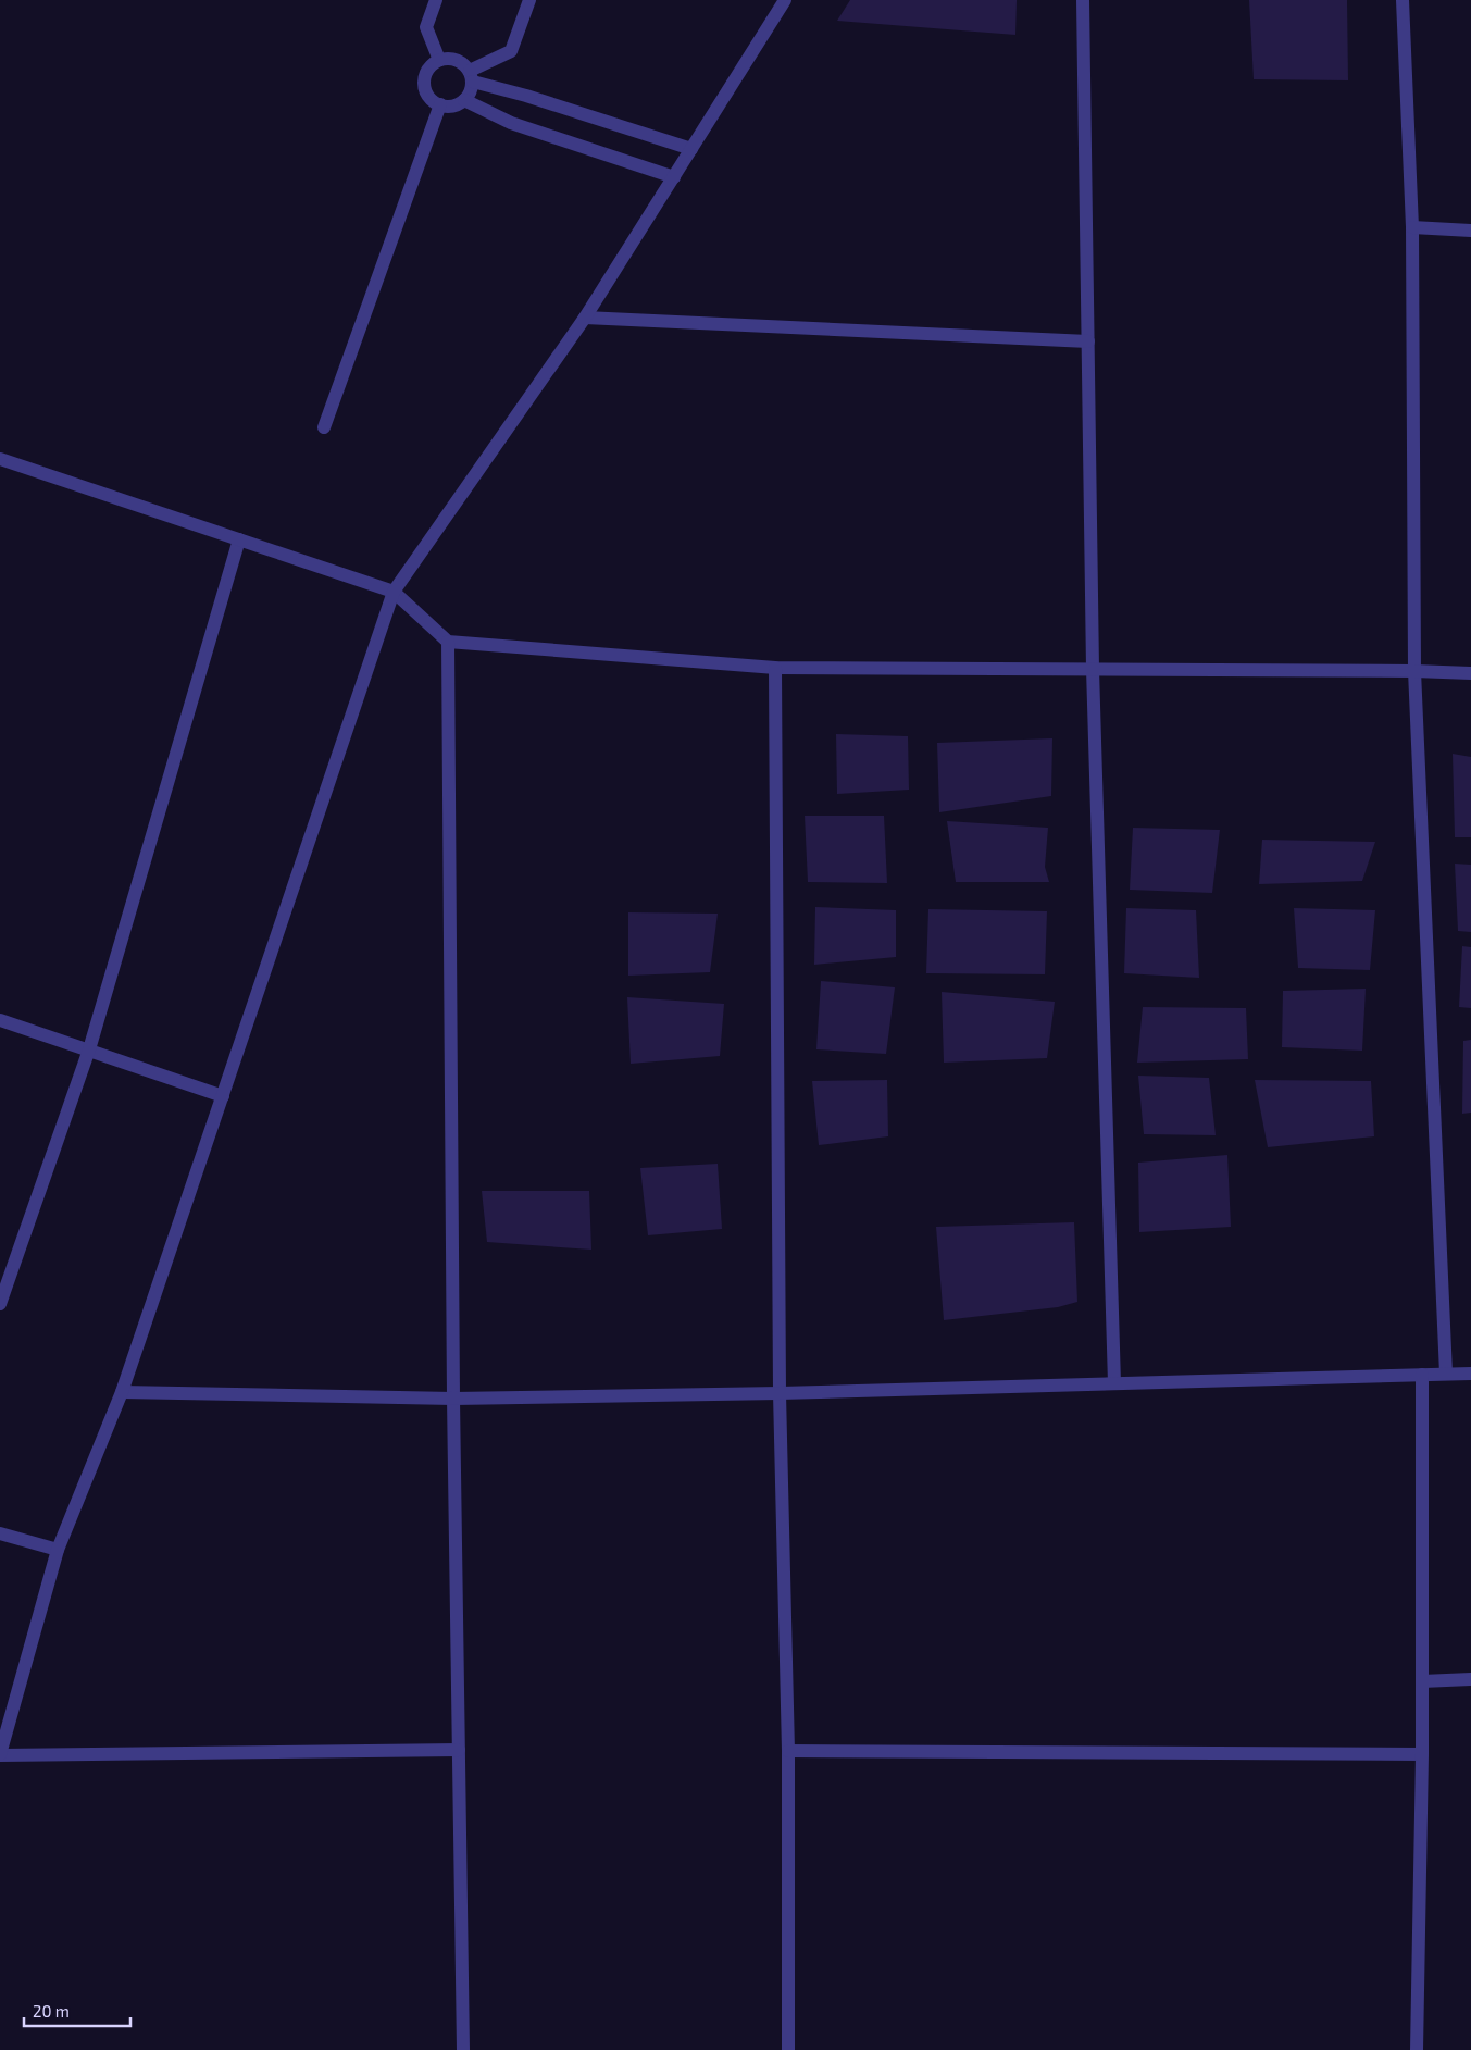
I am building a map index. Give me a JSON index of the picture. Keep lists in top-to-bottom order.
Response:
{
  "scale_bar": "20 m"
}
